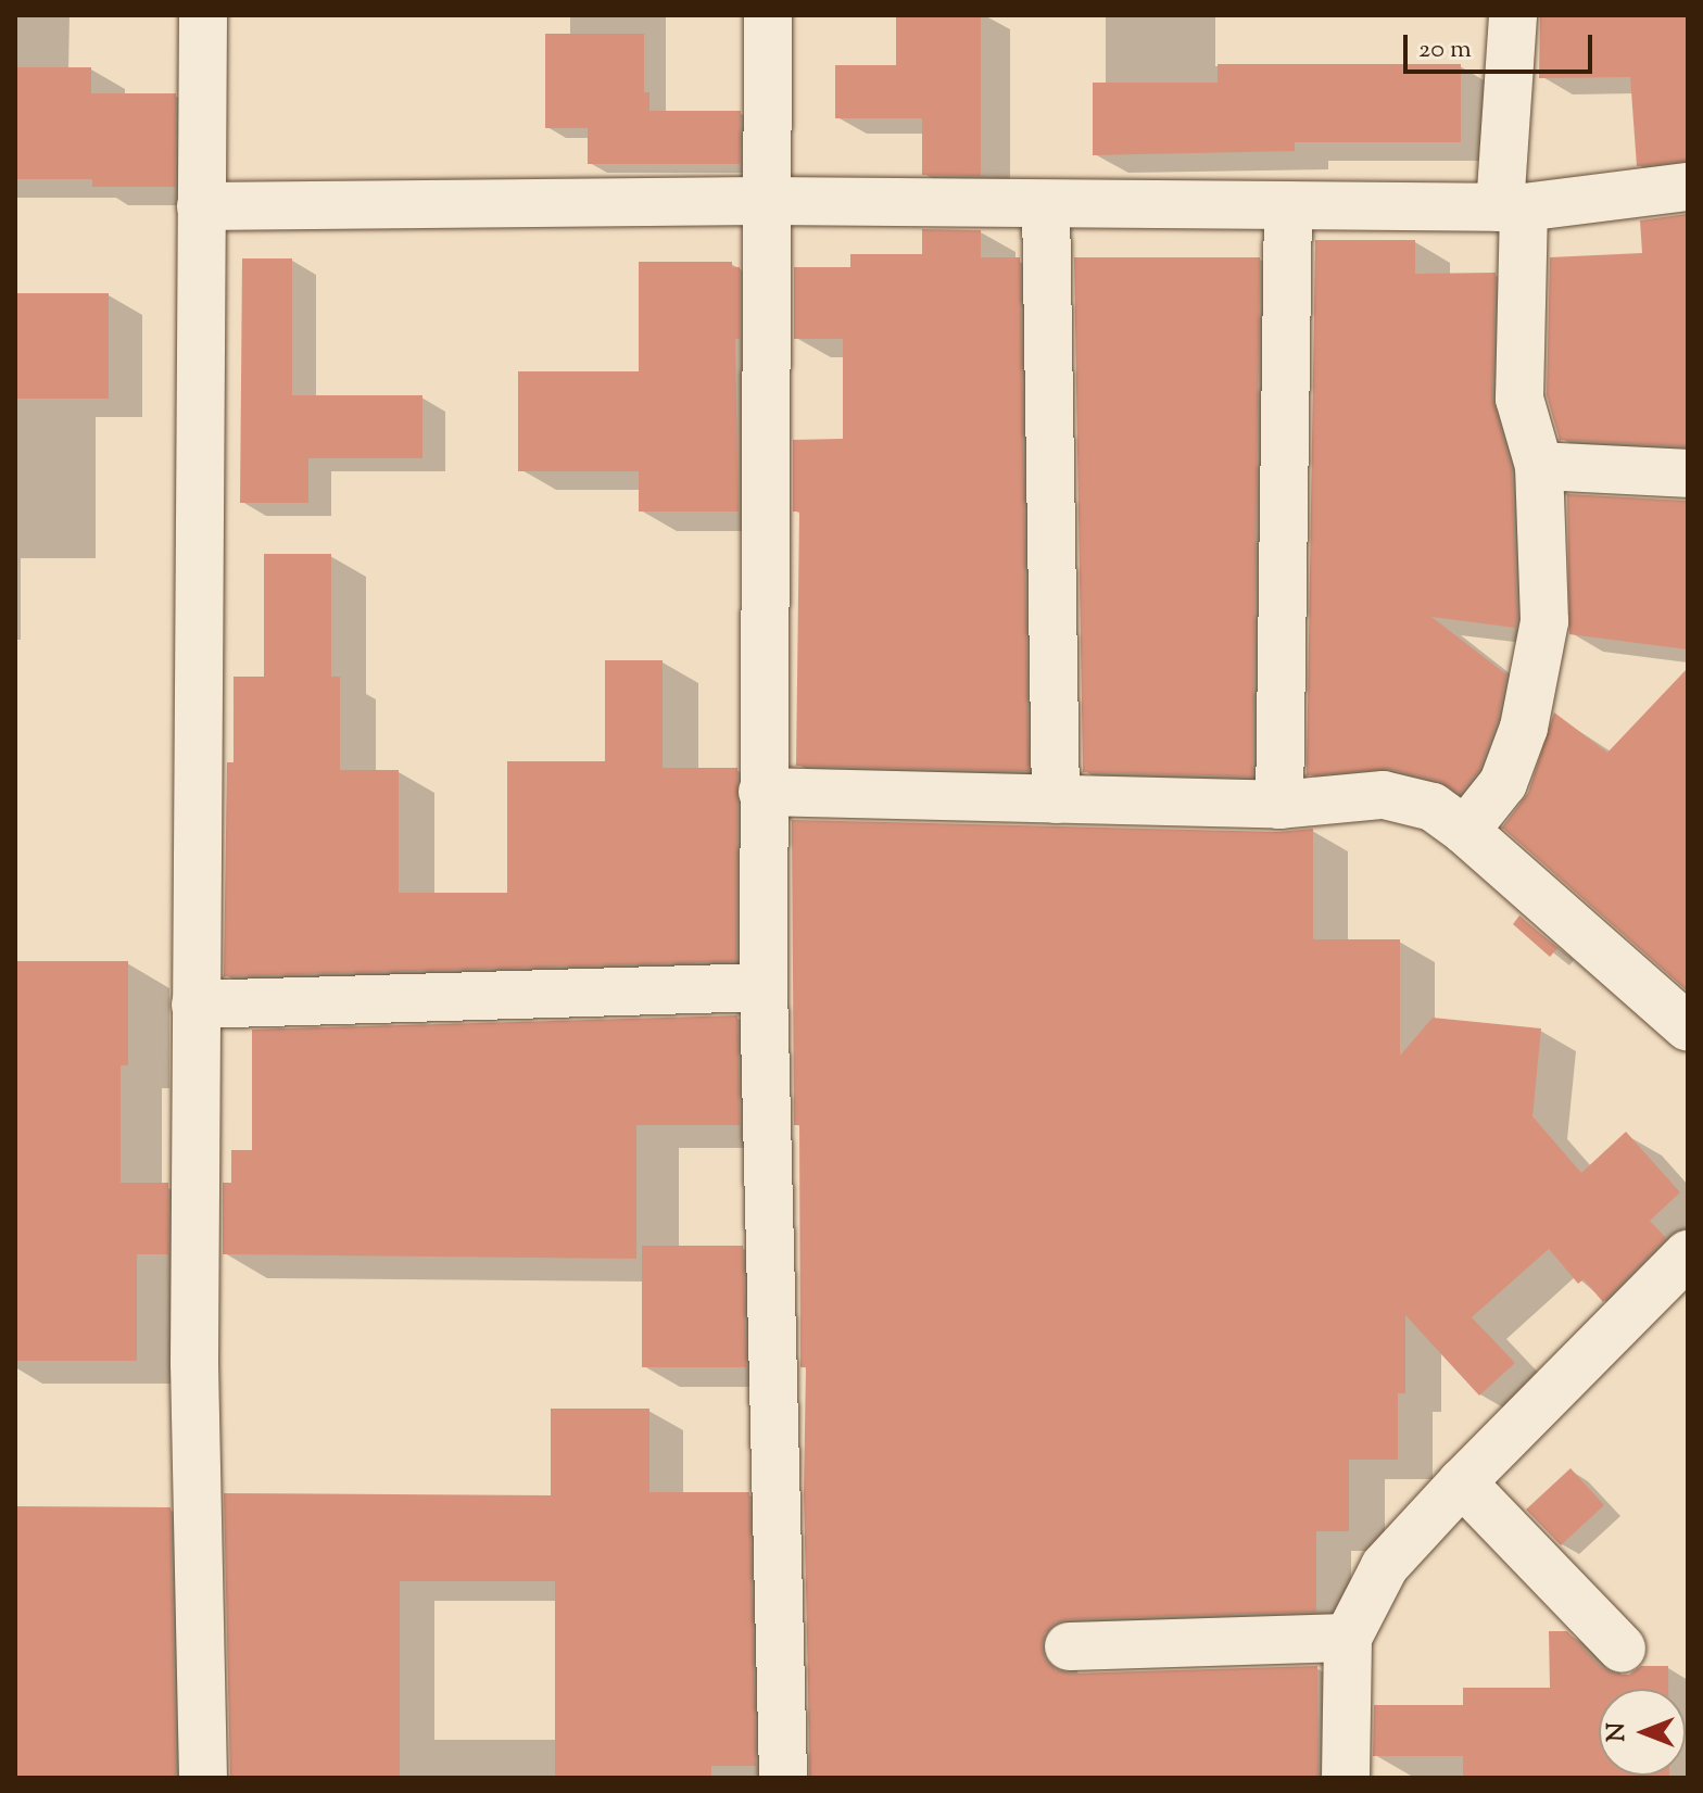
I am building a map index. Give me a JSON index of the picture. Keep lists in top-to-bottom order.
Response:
{
  "scale_bar": "20 m",
  "north": "left"
}
